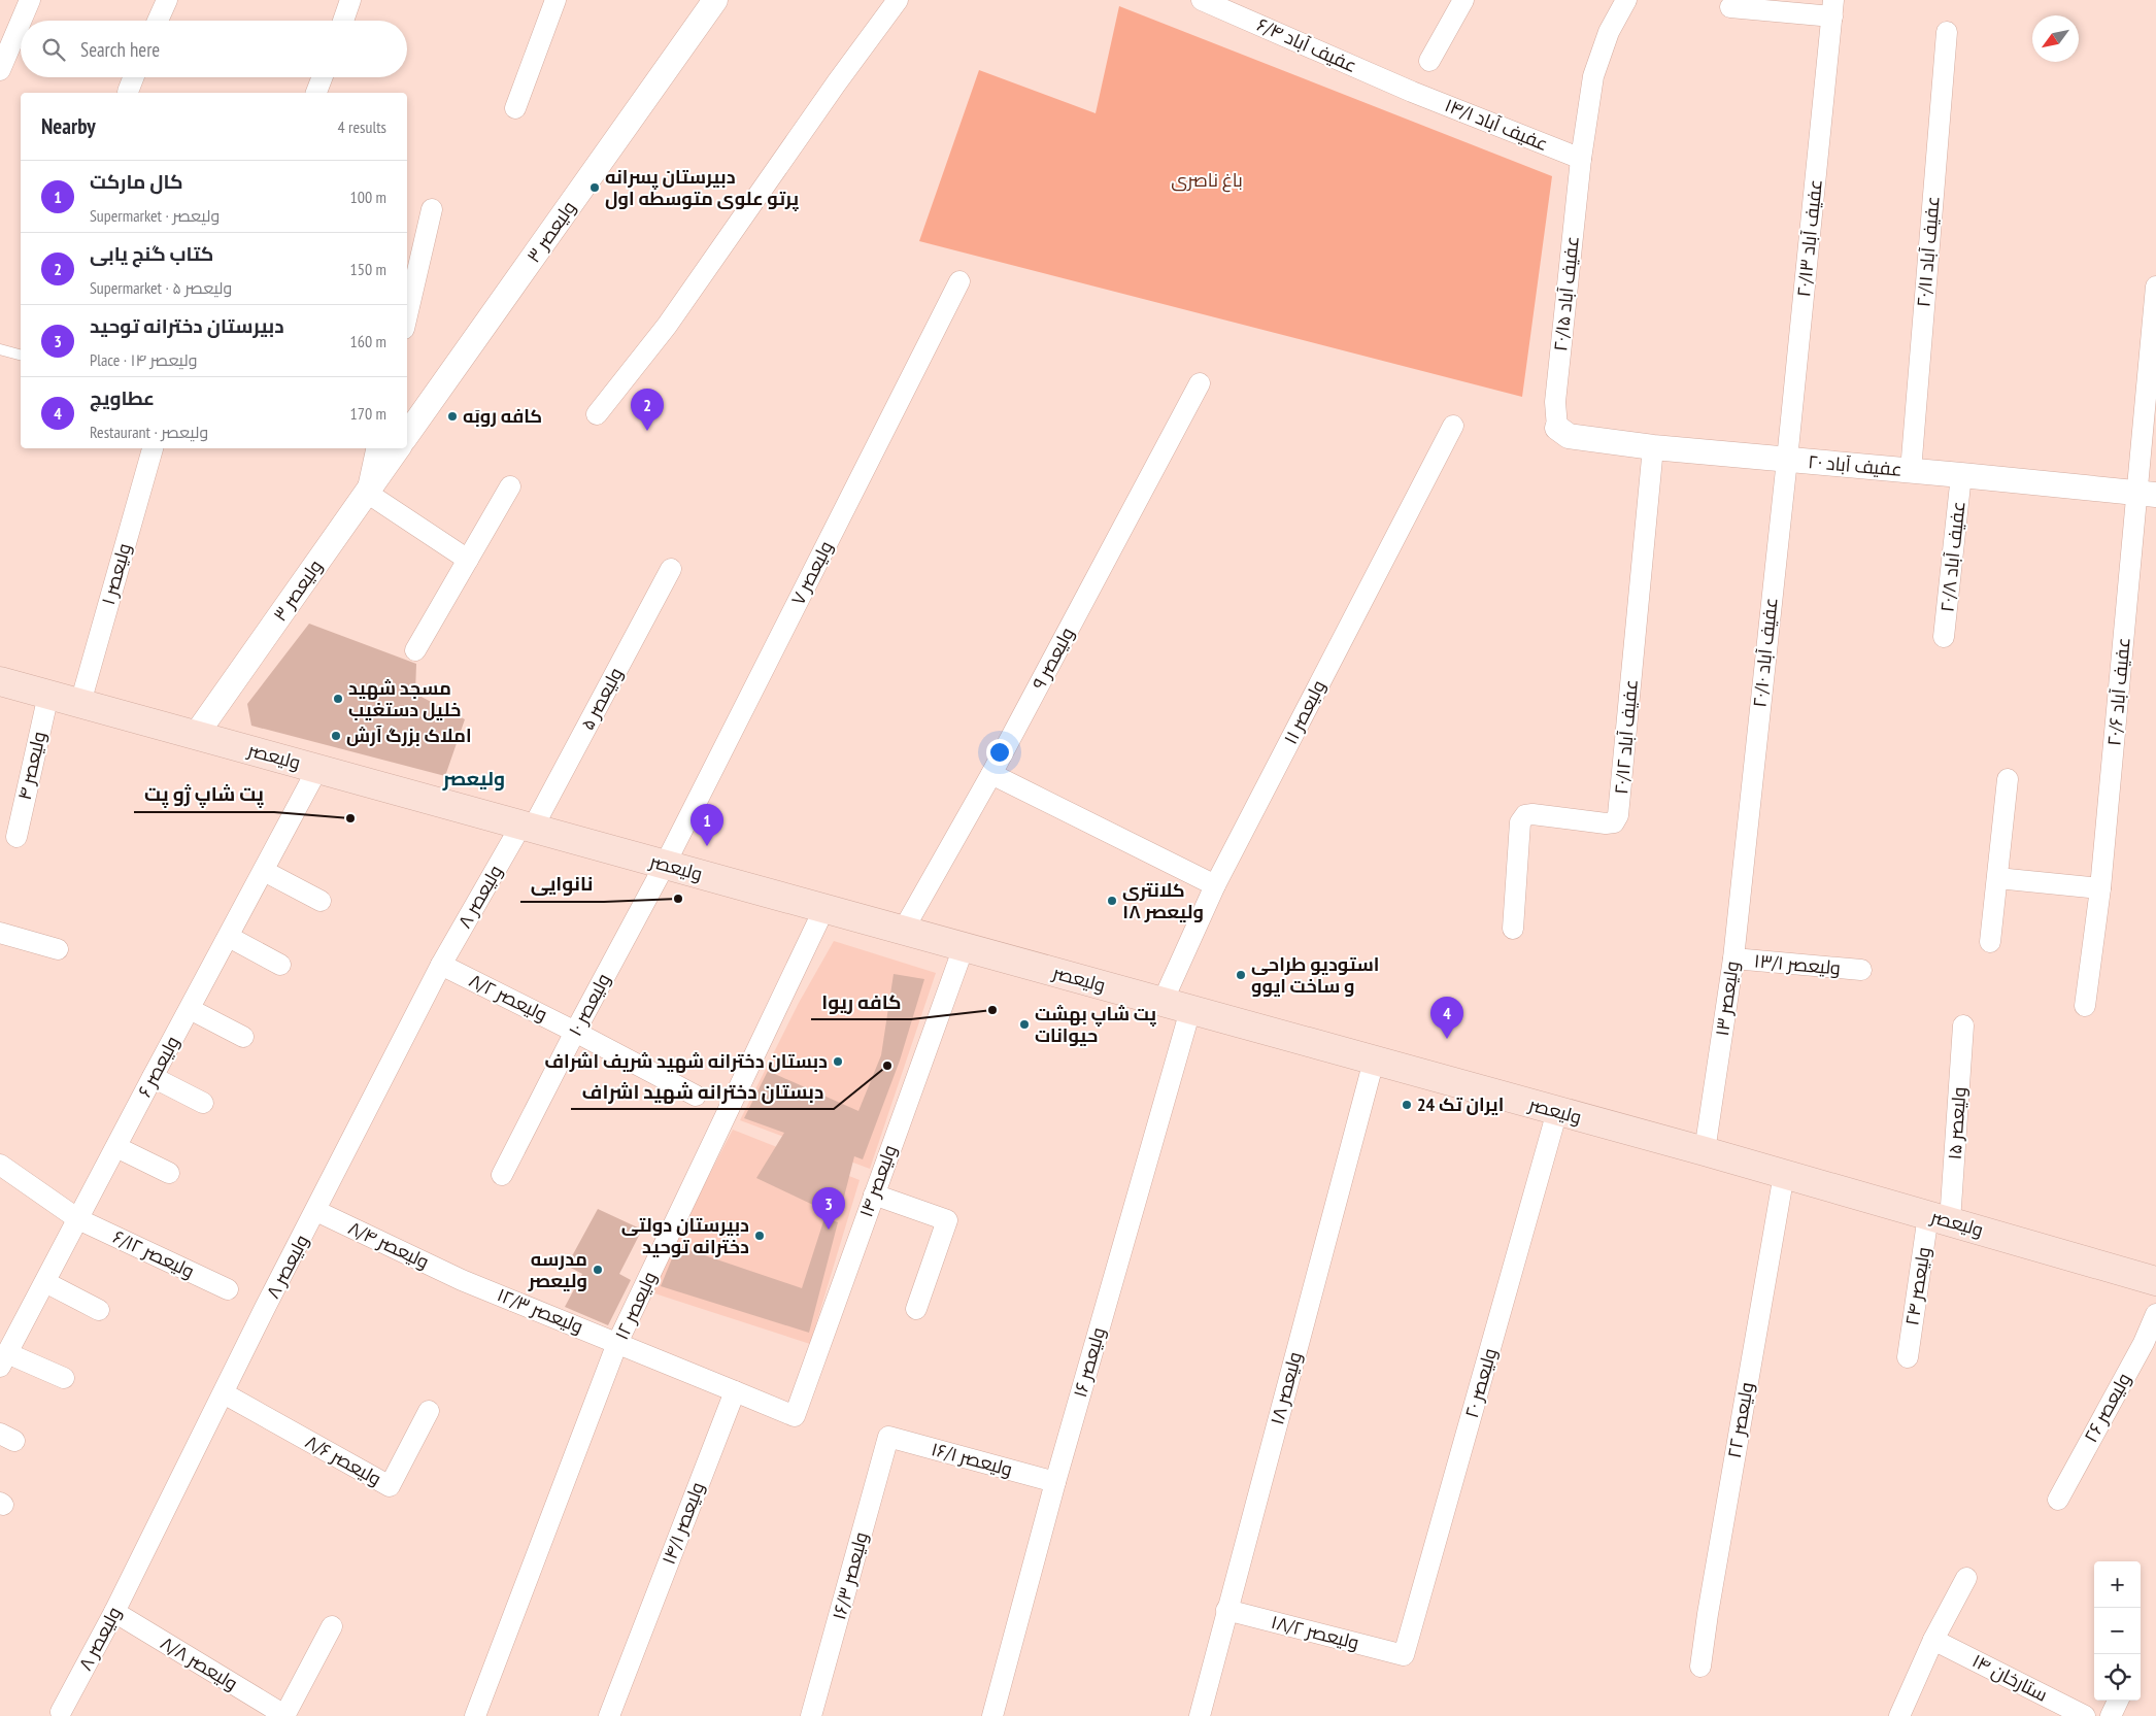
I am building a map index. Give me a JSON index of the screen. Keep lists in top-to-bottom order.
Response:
{
  "streets": {
    "main road": ["ولیعصر"],
    "street": [
      "عفیف آباد ۶/۴",
      "عفیف آباد ۱۴/۱",
      "۳ ولیعصر",
      "عفیف آباد ۲۰/۱۳",
      "عفیف آباد ۲۰/۱۱",
      "عفیف آباد ۲۰/۱۵",
      "عفیف آباد ۲۰",
      "عفیف آباد ۲۰/۸",
      "۷ ولیعصر",
      "۱ ولیعصر",
      "عفیف آباد ۲۰/۱۰",
      "۹ ولیعصر",
      "عفیف آباد ۲۰/۶",
      "۵ ولیعصر",
      "۱۱ ولیعصر",
      "عفیف آباد ۲۰/۱۲",
      "۴ ولیعصر",
      "۸ ولیعصر",
      "۱۳/۱ ولیعصر",
      "۸/۲ ولیعصر",
      "۱۳ ولیعصر",
      "۱۰ ولیعصر",
      "۶ ولیعصر",
      "۱۵ ولیعصر",
      "۱۴ ولیعصر",
      "۸/۴ ولیعصر",
      "۶/۱۲ ولیعصر",
      "۲۴ ولیعصر",
      "۱۲ ولیعصر",
      "۱۲/۳ ولیعصر",
      "۱۶ ولیعصر",
      "۲۰ ولیعصر",
      "۱۸ ولیعصر",
      "۲۶ ولیعصر",
      "۲۲ ولیعصر",
      "۱۶/۱ ولیعصر",
      "۸/۶ ولیعصر",
      "۱۴/۱ ولیعصر",
      "۱۶/۳ ولیعصر",
      "۱۸/۲ ولیعصر",
      "۸/۸ ولیعصر",
      "۱۴ ستارخان"
    ]
  },
  "crossings": [
    ["عفیف آباد ۶/۴", "عفیف آباد ۱۴/۱"],
    ["عفیف آباد ۱۴/۱", "عفیف آباد ۲۰/۱۵"],
    ["۳ ولیعصر", "ولیعصر"],
    ["عفیف آباد ۲۰/۱۳", "عفیف آباد ۲۰"],
    ["عفیف آباد ۲۰/۱۳", "عفیف آباد ۲۰/۱۰"],
    ["عفیف آباد ۲۰/۱۱", "عفیف آباد ۲۰"],
    ["عفیف آباد ۲۰/۱۵", "عفیف آباد ۲۰"],
    ["عفیف آباد ۲۰", "عفیف آباد ۲۰/۸"],
    ["عفیف آباد ۲۰", "عفیف آباد ۲۰/۱۰"],
    ["عفیف آباد ۲۰", "عفیف آباد ۲۰/۶"],
    ["عفیف آباد ۲۰", "عفیف آباد ۲۰/۱۲"],
    ["۷ ولیعصر", "ولیعصر"],
    ["۷ ولیعصر", "۱۰ ولیعصر"],
    ["۱ ولیعصر", "ولیعصر"],
    ["عفیف آباد ۲۰/۱۰", "۱۳ ولیعصر"],
    ["۹ ولیعصر", "ولیعصر"],
    ["۵ ولیعصر", "ولیعصر"],
    ["۵ ولیعصر", "۸ ولیعصر"],
    ["۱۱ ولیعصر", "ولیعصر"],
    ["ولیعصر", "۴ ولیعصر"],
    ["ولیعصر", "۸ ولیعصر"],
    ["ولیعصر", "۱۳ ولیعصر"],
    ["ولیعصر", "۱۰ ولیعصر"],
    ["ولیعصر", "۶ ولیعصر"],
    ["ولیعصر", "۱۵ ولیعصر"],
    ["ولیعصر", "۱۴ ولیعصر"],
    ["ولیعصر", "۲۴ ولیعصر"],
    ["ولیعصر", "۱۲ ولیعصر"],
    ["ولیعصر", "۱۶ ولیعصر"],
    ["ولیعصر", "۲۰ ولیعصر"],
    ["ولیعصر", "۱۸ ولیعصر"],
    ["ولیعصر", "۲۲ ولیعصر"],
    ["۸ ولیعصر", "۸/۲ ولیعصر"],
    ["۸ ولیعصر", "۸/۴ ولیعصر"],
    ["۸ ولیعصر", "۸/۶ ولیعصر"],
    ["۸ ولیعصر", "۸/۸ ولیعصر"],
    ["۱۳/۱ ولیعصر", "۱۳ ولیعصر"],
    ["۸/۲ ولیعصر", "۱۰ ولیعصر"],
    ["۶ ولیعصر", "۶/۱۲ ولیعصر"],
    ["۱۵ ولیعصر", "۲۴ ولیعصر"],
    ["۱۴ ولیعصر", "۱۲/۳ ولیعصر"],
    ["۱۴ ولیعصر", "۱۴/۱ ولیعصر"],
    ["۸/۴ ولیعصر", "۱۲/۳ ولیعصر"],
    ["۱۲ ولیعصر", "۱۲/۳ ولیعصر"],
    ["۱۲/۳ ولیعصر", "۱۴/۱ ولیعصر"],
    ["۱۶ ولیعصر", "۱۶/۱ ولیعصر"],
    ["۲۰ ولیعصر", "۱۸/۲ ولیعصر"],
    ["۱۸ ولیعصر", "۱۸/۲ ولیعصر"],
    ["۱۶/۱ ولیعصر", "۱۶/۳ ولیعصر"]
  ],
  "districts": ["ولیعصر"],
  "parks": ["باغ ناصری"],
  "places": [
    "دبیرستان پسرانه پرتو علوی متوسطه اول",
    "کافه روبَه",
    "مسجد شهید خلیل دستغیب",
    "املاک بزرگ آرش",
    "پت شاپ ژو پت",
    "نانوایی",
    "کلانتری ۱۸ ولیعصر",
    "استودیو طراحی و ساخت ایوو",
    "کافه ریوا",
    "پت شاپ بهشت حیوانات",
    "دبستان دخترانه شهید شریف اشراف",
    "دبستان دخترانه شهید اشراف",
    "ایران تک 24",
    "دبیرستان دولتی دخترانه توحید",
    "مدرسه ولیعصر"
  ],
  "north": "bottom left",
  "page": {
    "search": "Search here",
    "heading": ["Nearby", "4 results"],
    "list": [
      {
        "mark": "1",
        "name": "کال مارکت",
        "note": "Supermarket · ولیعصر",
        "value": "100 m"
      },
      {
        "mark": "2",
        "name": "کتاب گنج یابی",
        "note": "Supermarket · ۵ ولیعصر",
        "value": "150 m"
      },
      {
        "mark": "3",
        "name": "دبیرستان دخترانه توحید",
        "note": "Place · ۱۴ ولیعصر",
        "value": "160 m"
      },
      {
        "mark": "4",
        "name": "عطاویچ",
        "note": "Restaurant · ولیعصر",
        "value": "170 m"
      }
    ],
    "pins": [
      "2",
      "1",
      "4",
      "3"
    ],
    "map_buttons": ["+", "−"]
  }
}
